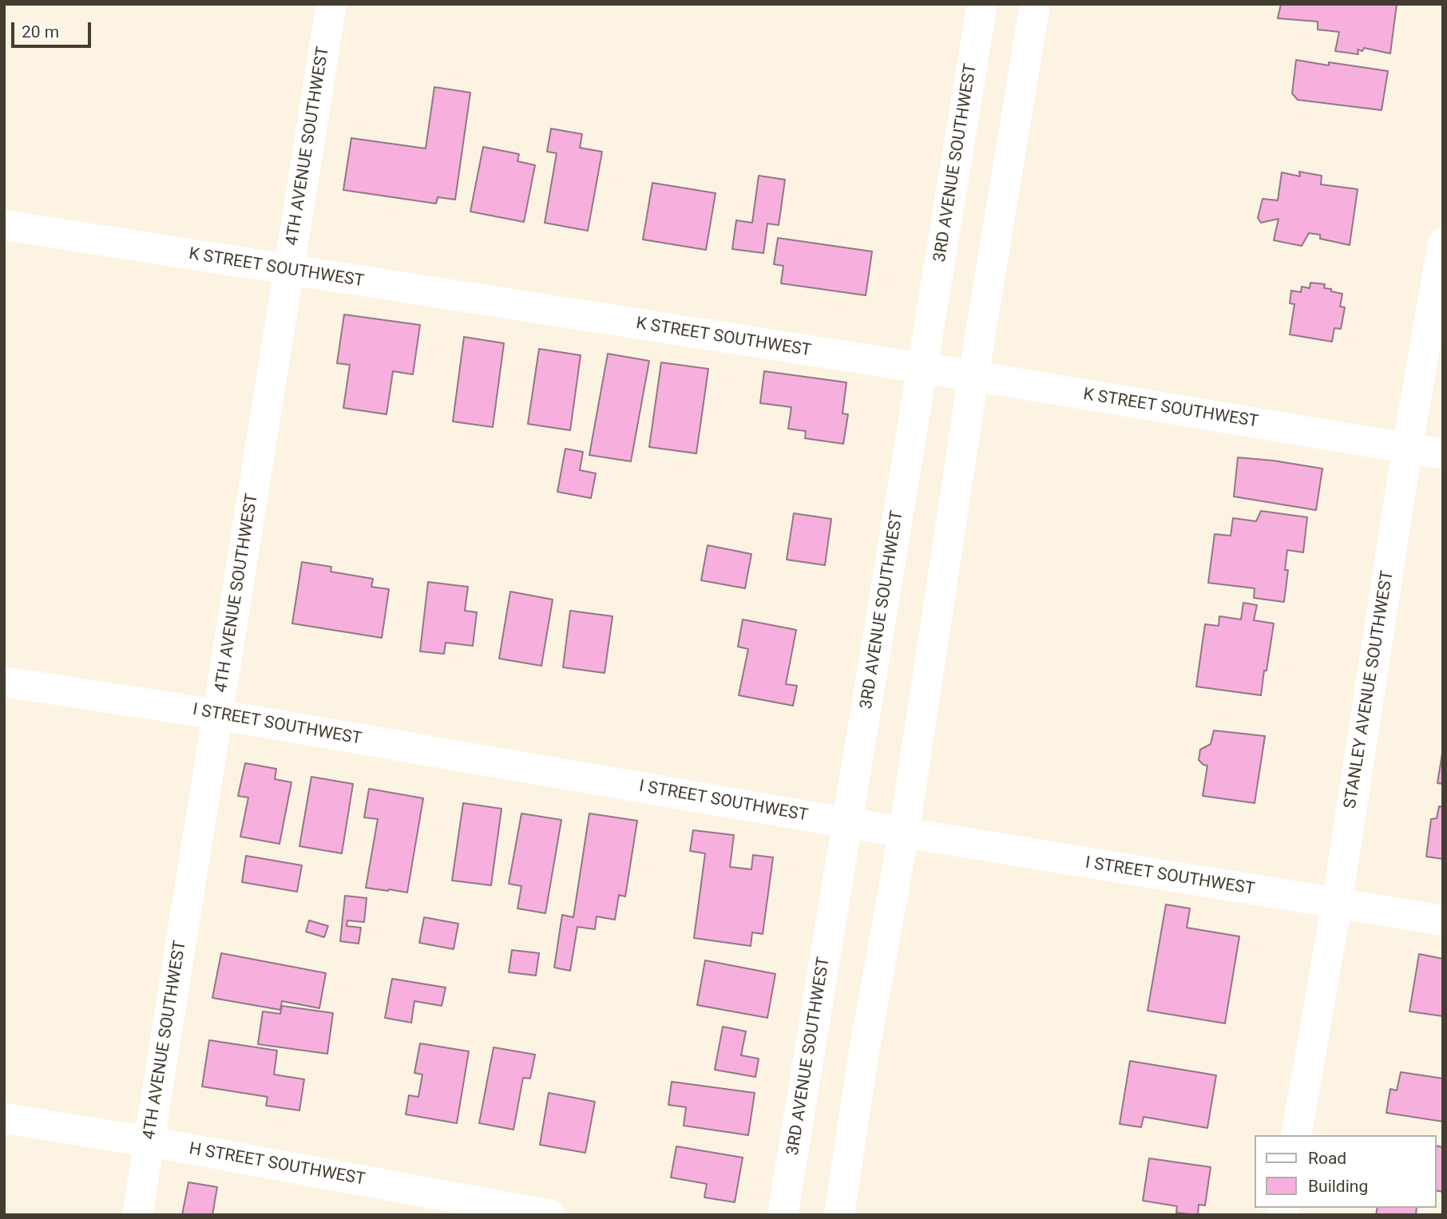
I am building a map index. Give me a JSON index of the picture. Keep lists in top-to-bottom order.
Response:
{
  "streets": {
    "street": [
      "4TH AVENUE SOUTHWEST",
      "3RD AVENUE SOUTHWEST",
      "K STREET SOUTHWEST",
      "STANLEY AVENUE SOUTHWEST",
      "I STREET SOUTHWEST",
      "H STREET SOUTHWEST"
    ]
  },
  "crossings": [
    ["4TH AVENUE SOUTHWEST", "K STREET SOUTHWEST"],
    ["4TH AVENUE SOUTHWEST", "I STREET SOUTHWEST"],
    ["4TH AVENUE SOUTHWEST", "H STREET SOUTHWEST"],
    ["3RD AVENUE SOUTHWEST", "K STREET SOUTHWEST"],
    ["3RD AVENUE SOUTHWEST", "I STREET SOUTHWEST"],
    ["K STREET SOUTHWEST", "STANLEY AVENUE SOUTHWEST"],
    ["STANLEY AVENUE SOUTHWEST", "I STREET SOUTHWEST"]
  ],
  "legend": ["Road", "Building"],
  "scale_bar": "20 m"
}
